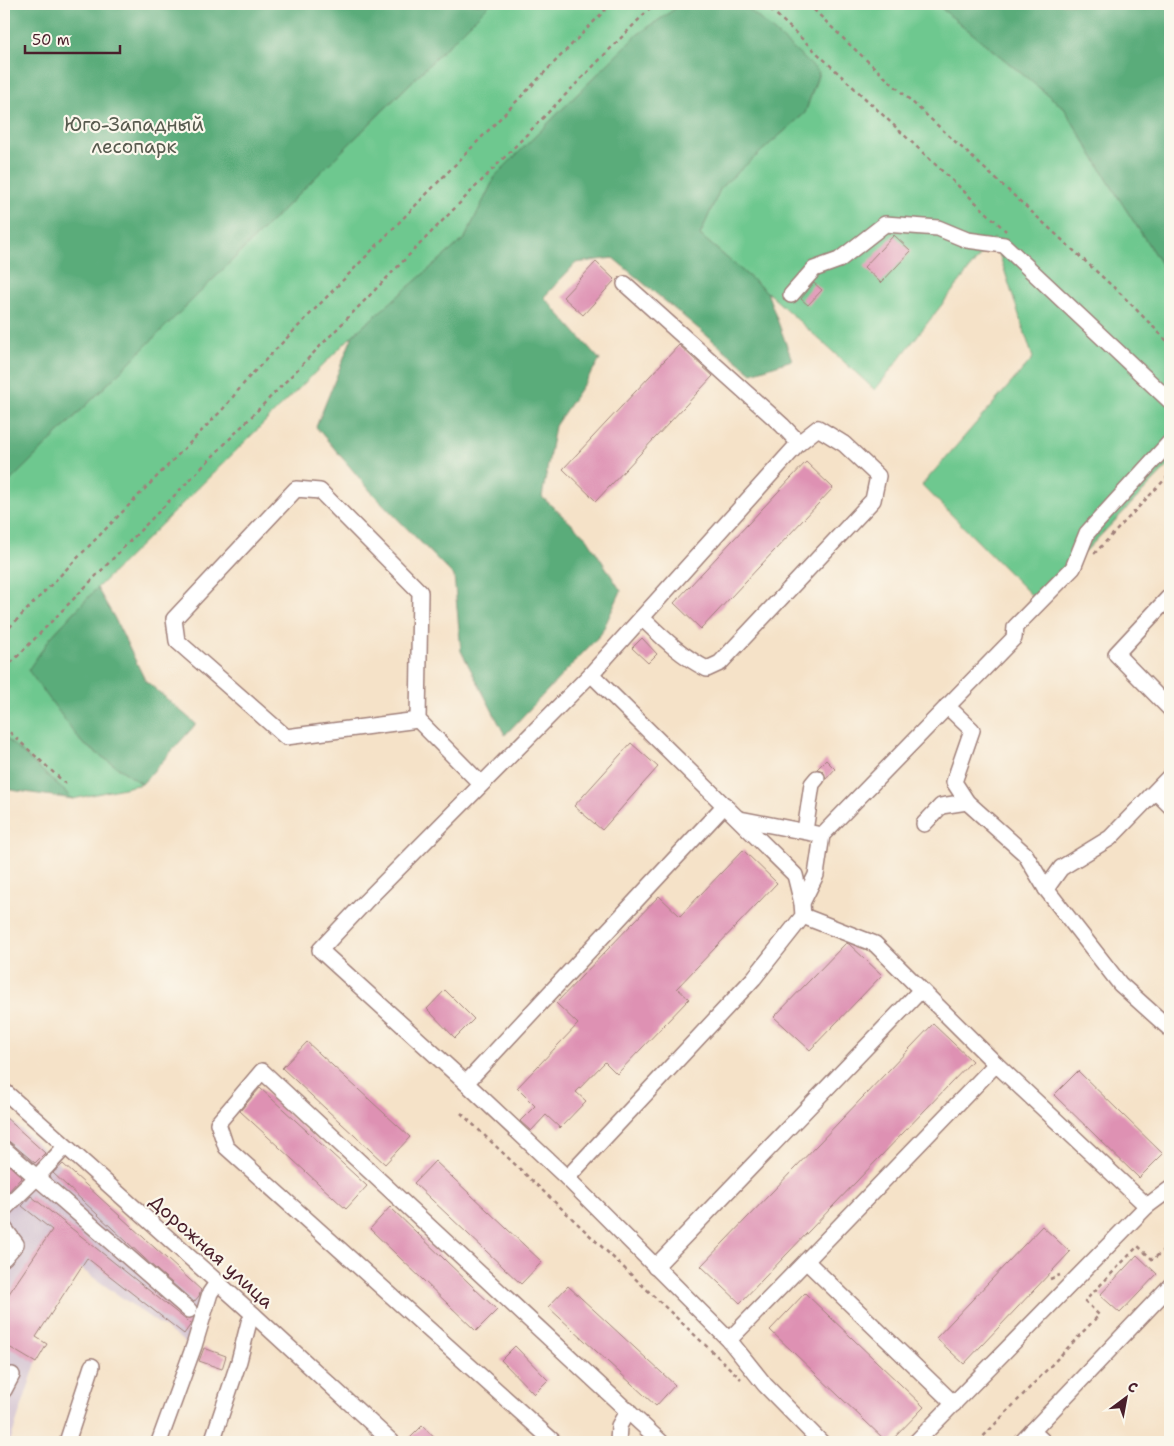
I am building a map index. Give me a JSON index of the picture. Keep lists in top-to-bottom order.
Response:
{
  "streets": {
    "street": ["Дорожная улица"]
  },
  "parks": ["Юго-Западный лесопарк"],
  "scale_bar": "50 m",
  "north": "top right"
}
